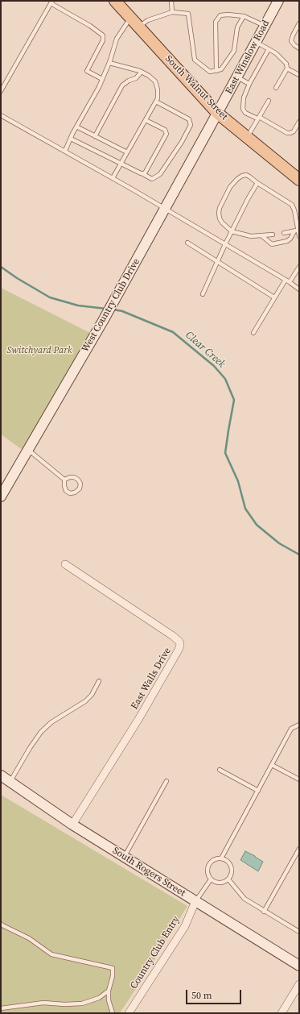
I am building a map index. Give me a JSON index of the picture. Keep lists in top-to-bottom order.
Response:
{
  "streets": {
    "main road": [
      "East Winslow Road",
      "South Walnut Street",
      "West Country Club Drive",
      "South Rogers Street"
    ],
    "street": ["East Walls Drive", "Country Club Entry"]
  },
  "crossings": [
    ["East Winslow Road", "South Walnut Street"],
    ["East Winslow Road", "West Country Club Drive"],
    ["South Walnut Street", "West Country Club Drive"],
    ["East Walls Drive", "South Rogers Street"],
    ["South Rogers Street", "Country Club Entry"]
  ],
  "water": ["Clear Creek"],
  "parks": ["Switchyard Park"],
  "scale_bar": "50 m"
}
